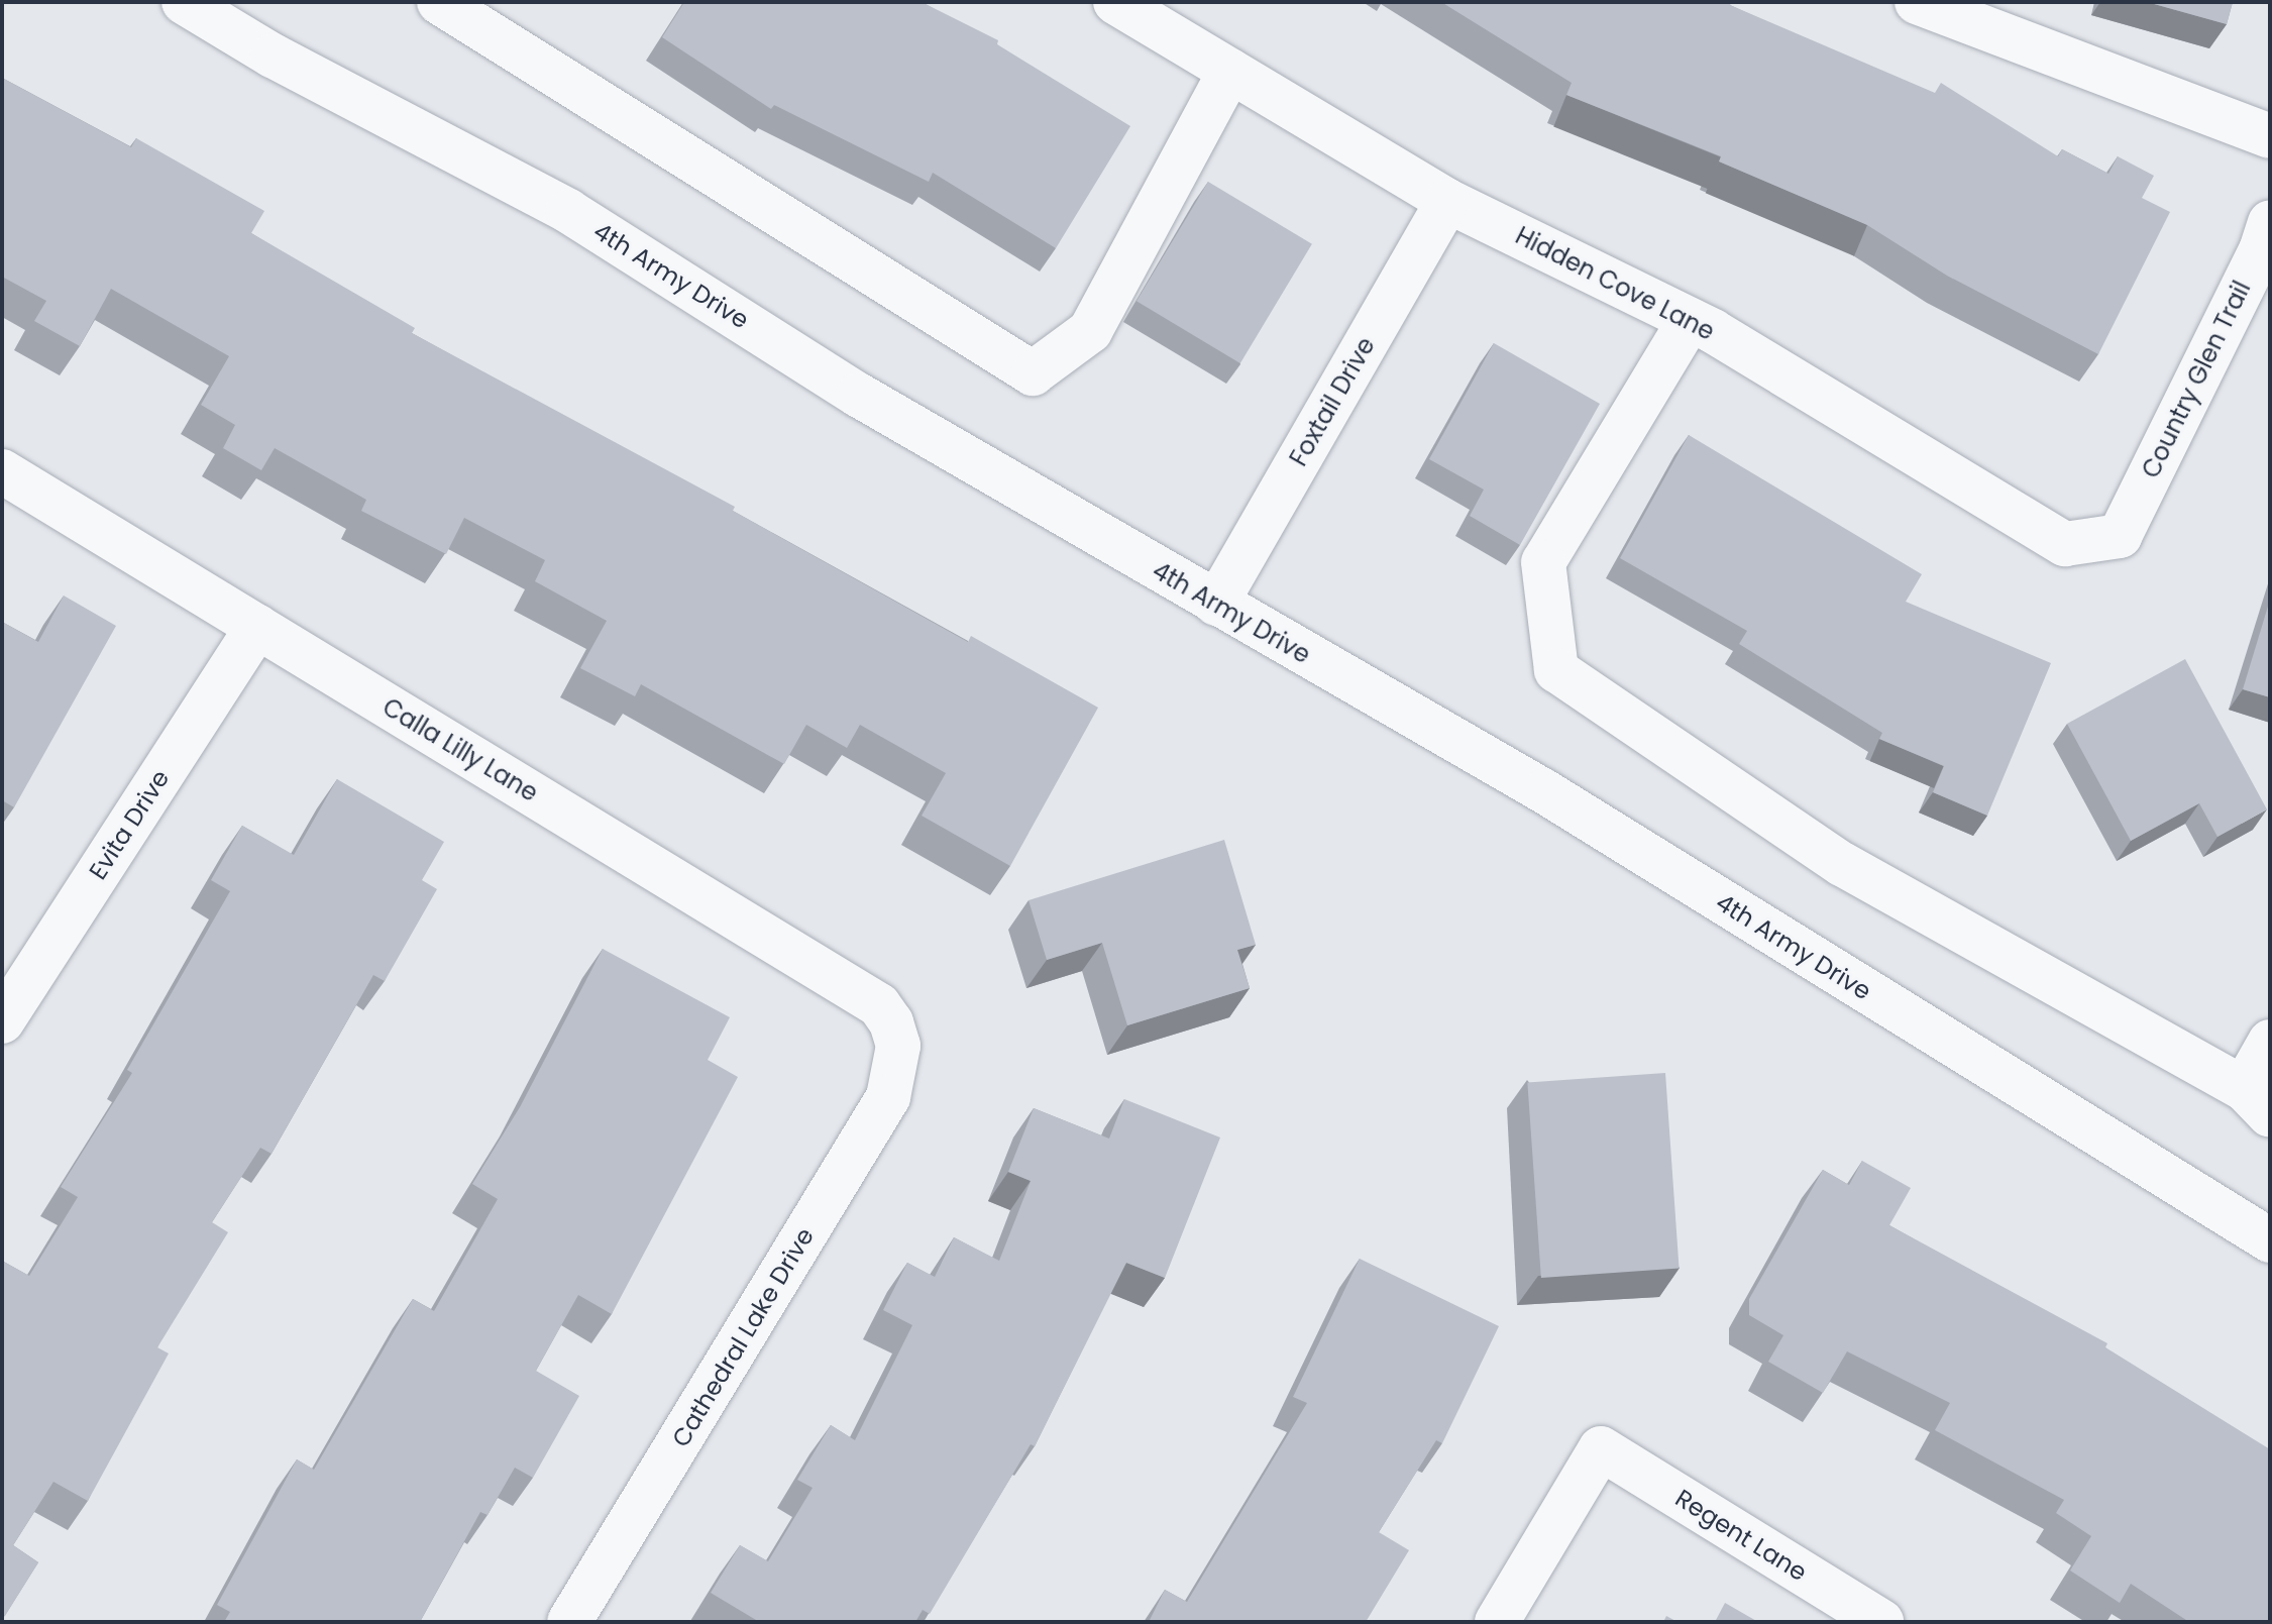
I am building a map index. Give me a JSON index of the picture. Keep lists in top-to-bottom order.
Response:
{
  "streets": {
    "street": [
      "4th Army Drive",
      "Hidden Cove Lane",
      "Country Glen Trail",
      "Foxtail Drive",
      "Calla Lilly Lane",
      "Evita Drive",
      "Cathedral Lake Drive",
      "Regent Lane"
    ]
  },
  "crossings": [
    ["4th Army Drive", "Foxtail Drive"],
    ["Hidden Cove Lane", "Country Glen Trail"],
    ["Hidden Cove Lane", "Foxtail Drive"],
    ["Calla Lilly Lane", "Evita Drive"],
    ["Calla Lilly Lane", "Cathedral Lake Drive"]
  ]
}
